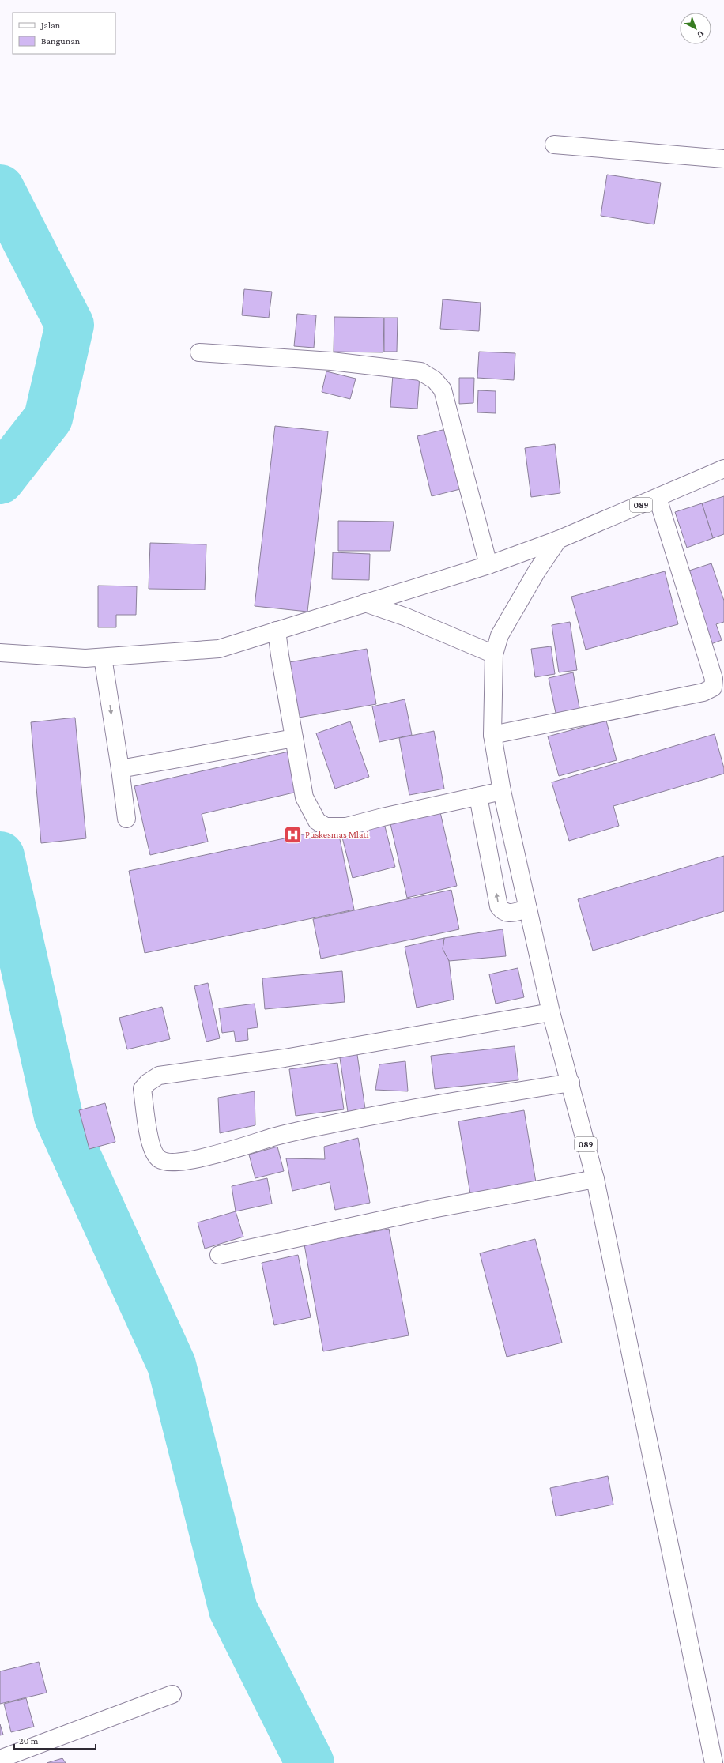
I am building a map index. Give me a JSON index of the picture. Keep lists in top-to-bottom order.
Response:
{
  "streets": {
    "street": ["089"]
  },
  "places": {
    "hospital": ["Puskesmas Mlati"]
  },
  "legend": ["Jalan", "Bangunan"],
  "scale_bar": "20 m",
  "north": "bottom right"
}
